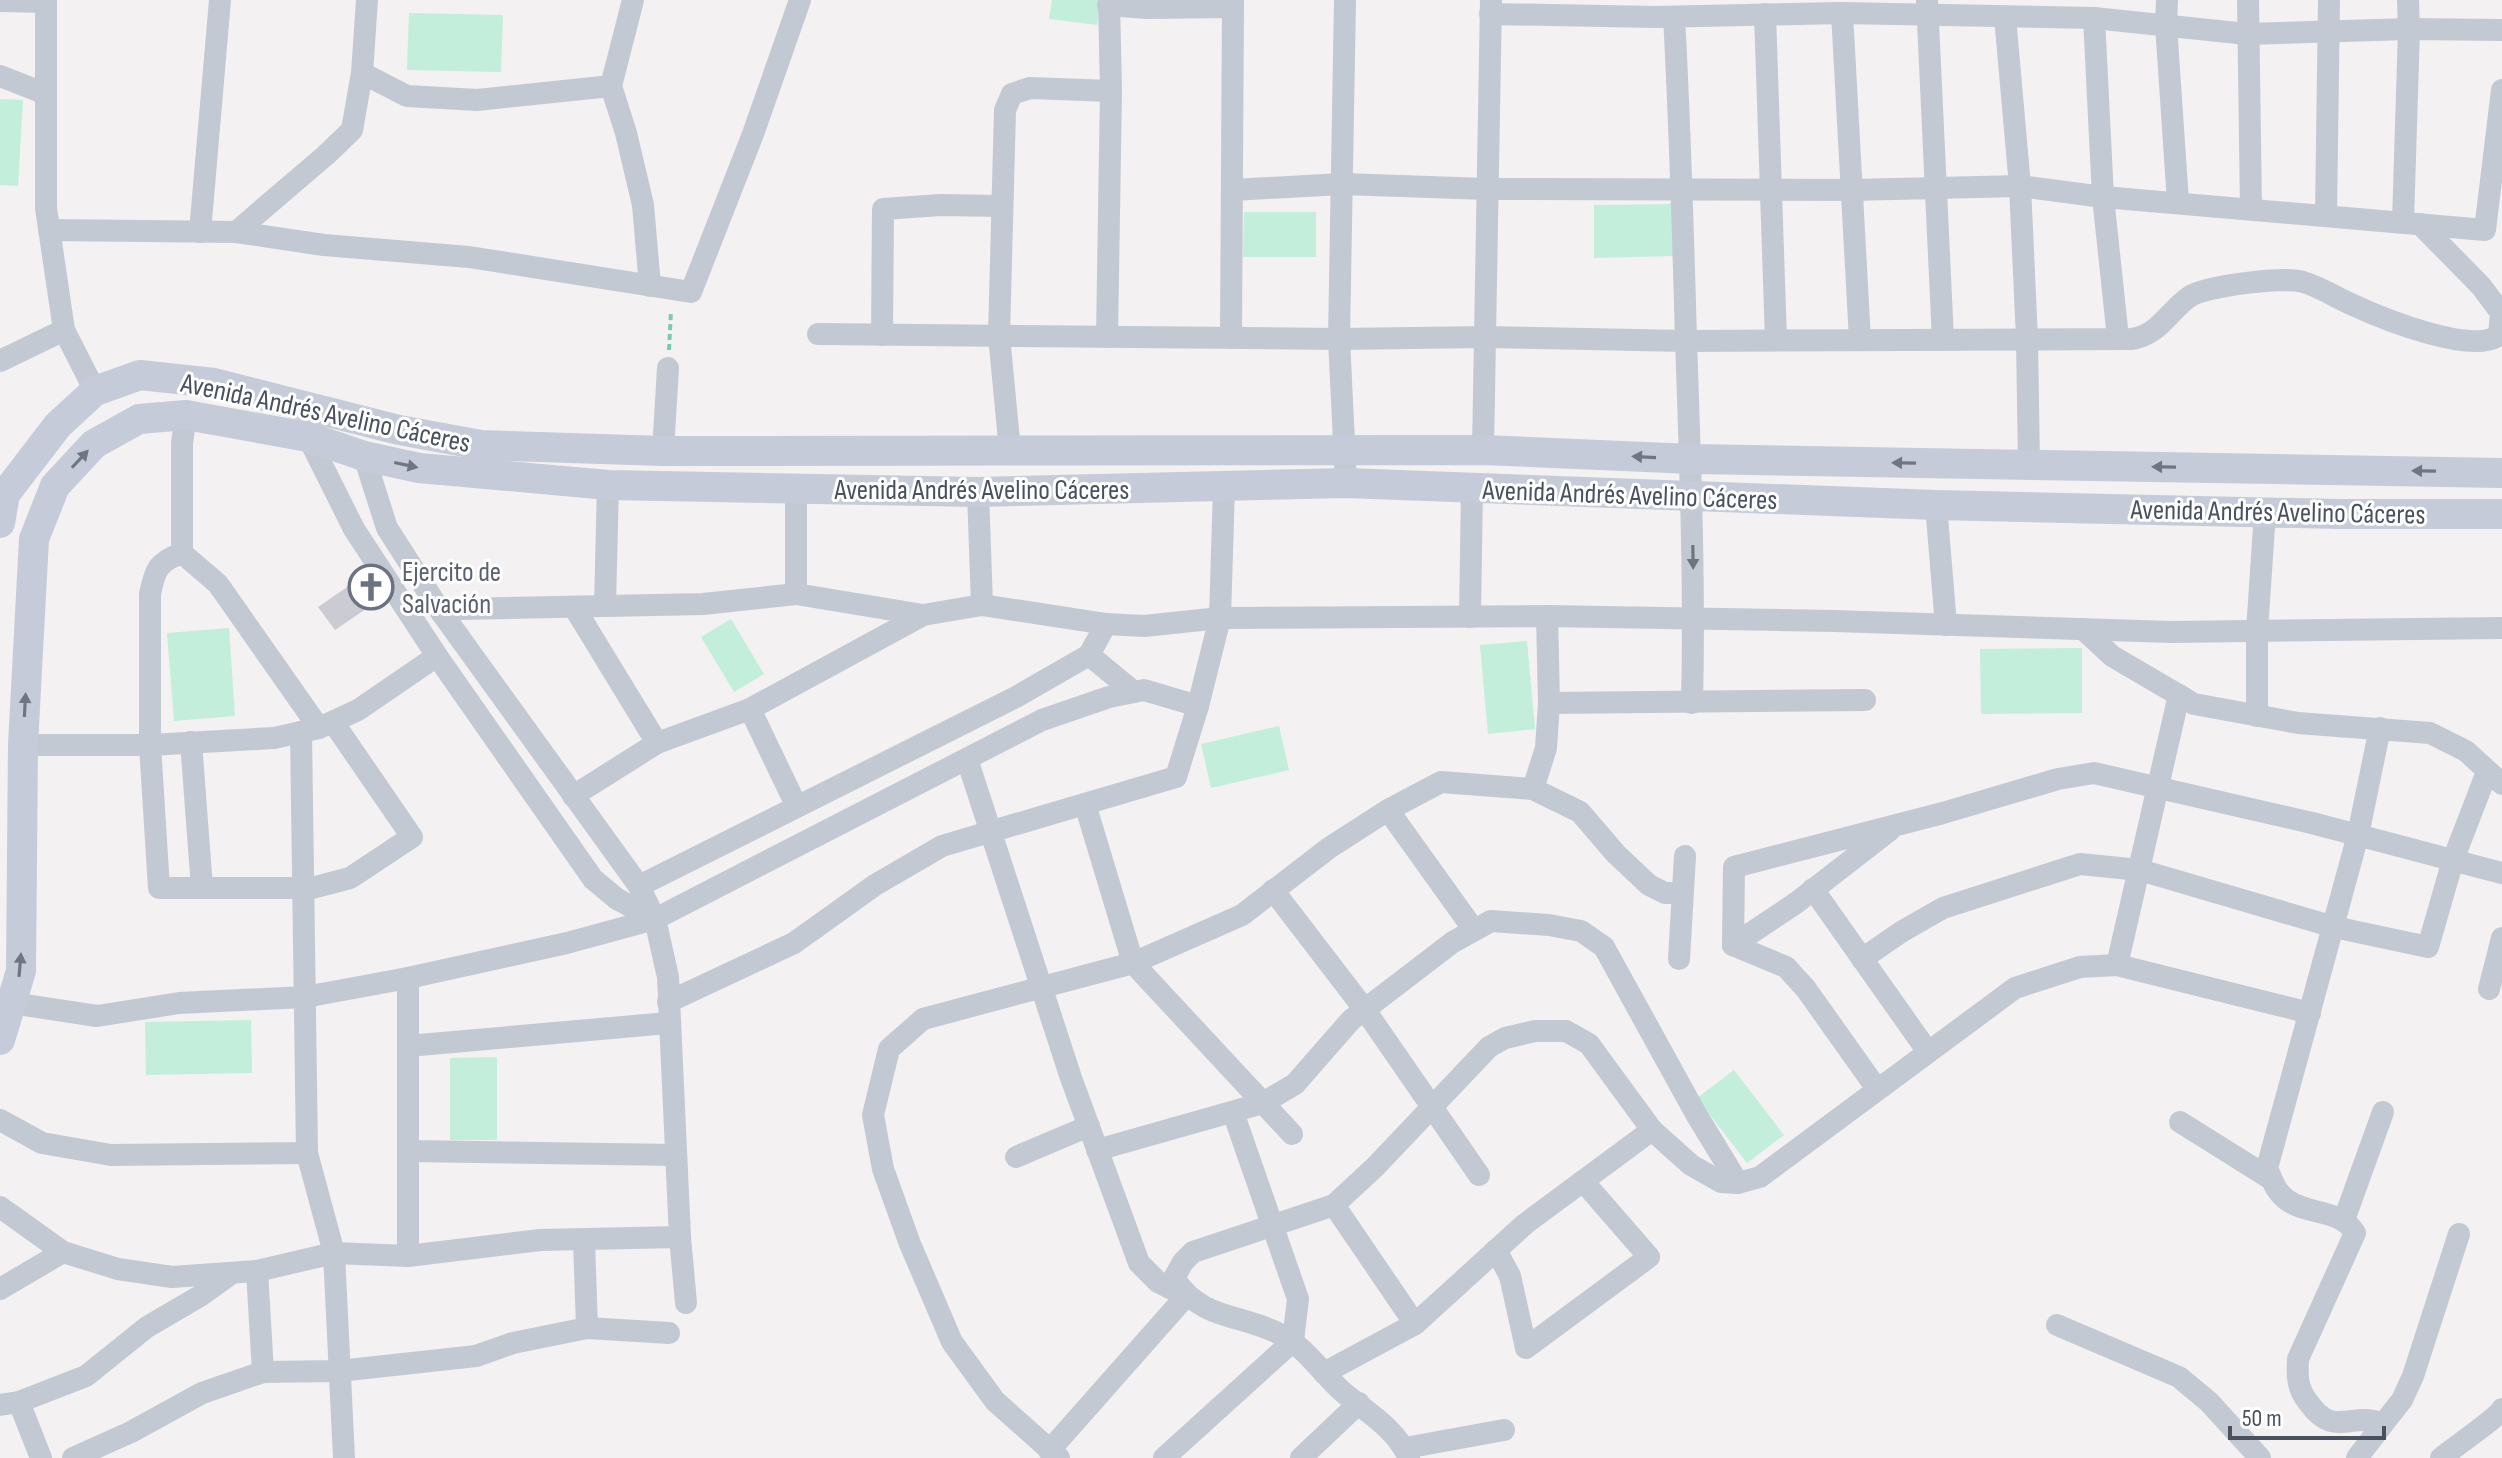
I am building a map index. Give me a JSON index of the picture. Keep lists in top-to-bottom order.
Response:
{
  "streets": {
    "street": ["Avenida Andrés Avelino Cáceres"]
  },
  "places": {
    "church": ["Ejercito de Salvación"]
  },
  "scale_bar": "50 m"
}
